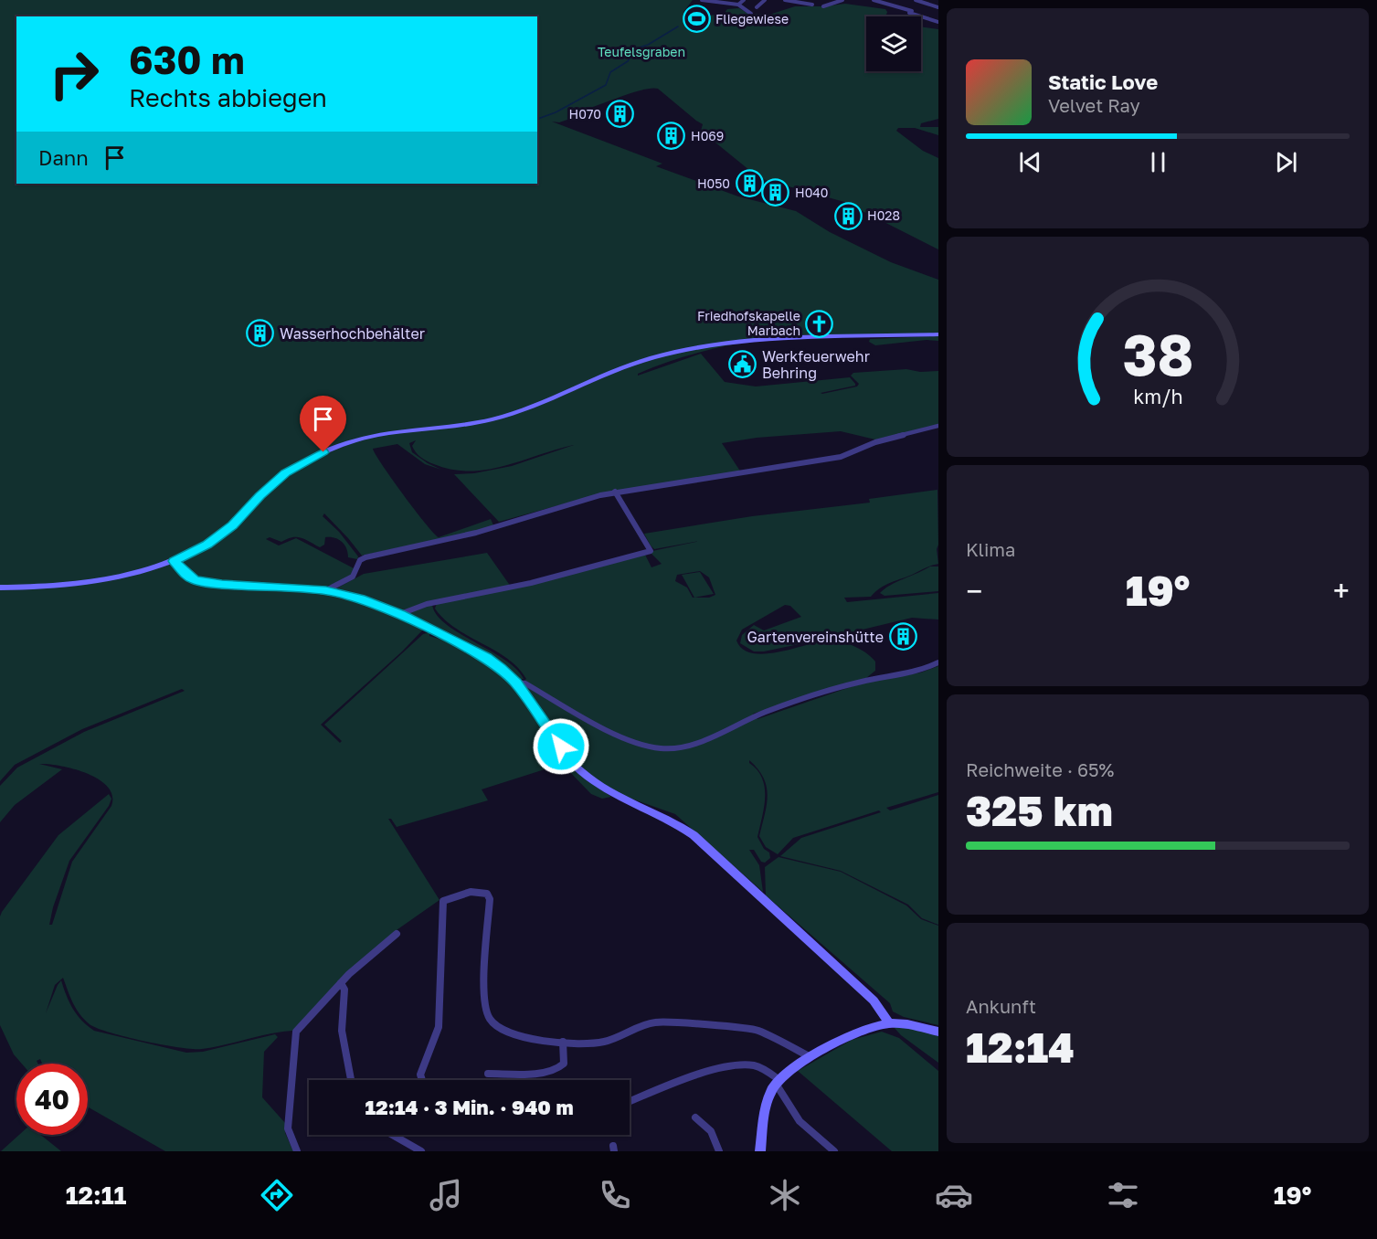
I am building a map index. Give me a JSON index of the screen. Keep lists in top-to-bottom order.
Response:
{
  "parks": ["Teufelsgraben"],
  "places": {
    "sports": ["Fliegewiese"],
    "building": [
      "H070",
      "H069",
      "H050",
      "H040",
      "H028",
      "Wasserhochbehälter",
      "Gartenvereinshütte"
    ],
    "church": ["Friedhofskapelle Marbach"],
    "public building": ["Werkfeuerwehr Behring"]
  },
  "page": {
    "turn": ["630 m", "Rechts abbiegen"],
    "song": ["Static Love", "Velvet Ray"],
    "then": "Dann",
    "tile": [
      "Klima",
      ["Reichweite · 65%", "325 km"],
      ["Ankunft", "12:14"]
    ],
    "heat": ["−", "19°", "+"],
    "limit": "40",
    "trip": "12:14 · 3 Min. · 940 m",
    "tabs": ["12:11", "19°"],
    "gauge": ["38", "km/h"]
  }
}
